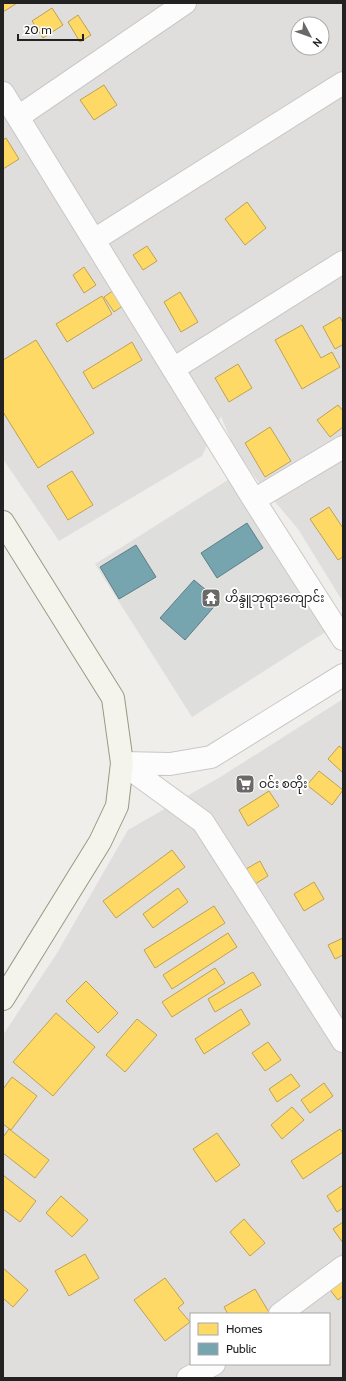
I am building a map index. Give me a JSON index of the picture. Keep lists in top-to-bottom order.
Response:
{
  "places": {
    "temple": ["ဟိန္ဒူဘုရားကျောင်း"],
    "supermarket": ["ဝင်း စတိုး"]
  },
  "legend": ["Homes", "Public"],
  "scale_bar": "20 m",
  "north": "bottom right"
}
